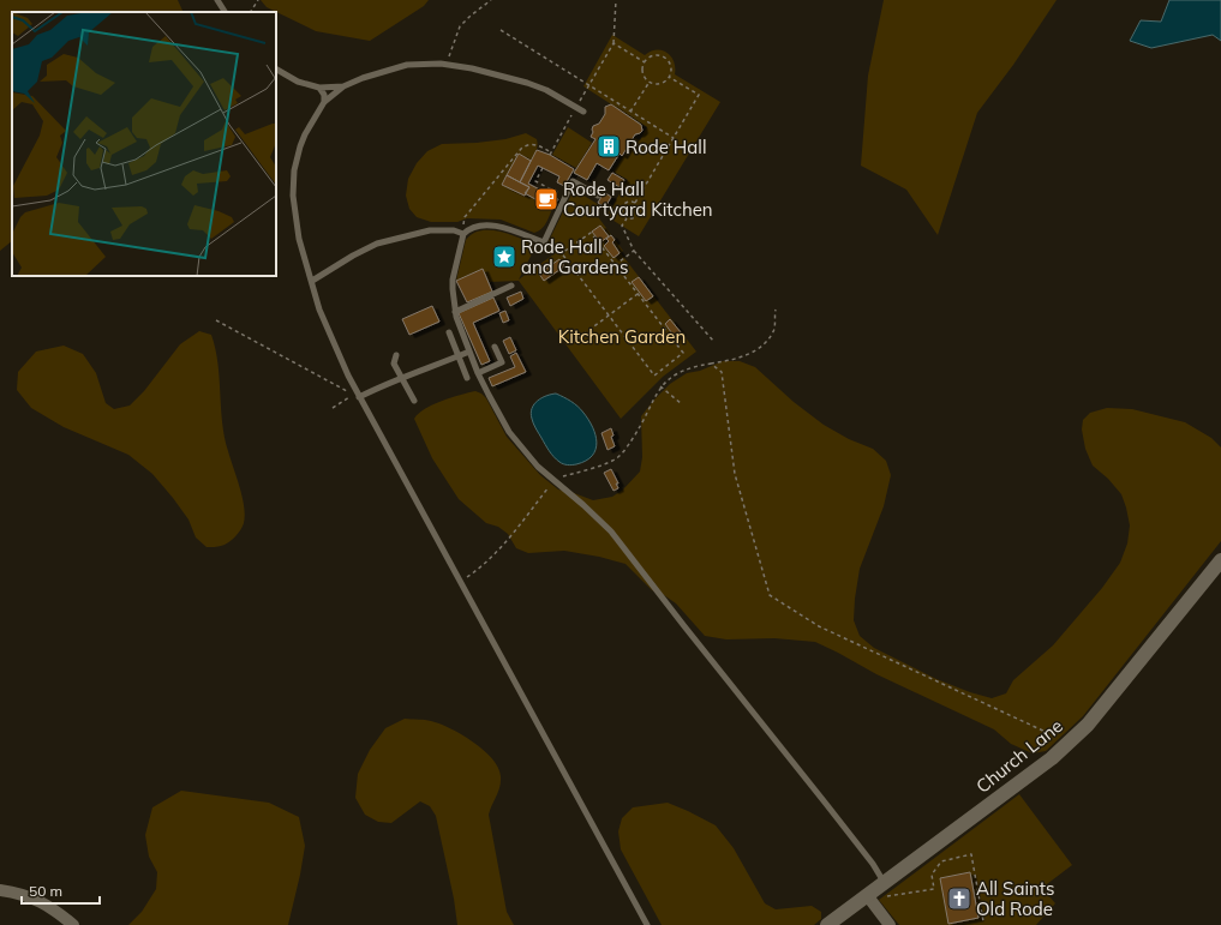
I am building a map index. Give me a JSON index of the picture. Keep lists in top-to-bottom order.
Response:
{
  "streets": {
    "street": ["Church Lane"]
  },
  "parks": ["Kitchen Garden"],
  "places": {
    "building": ["Rode Hall"],
    "cafe": ["Rode Hall Courtyard Kitchen"],
    "place": ["Rode Hall and Gardens"],
    "church": ["All Saints Old Rode"]
  },
  "scale_bar": "50 m"
}
